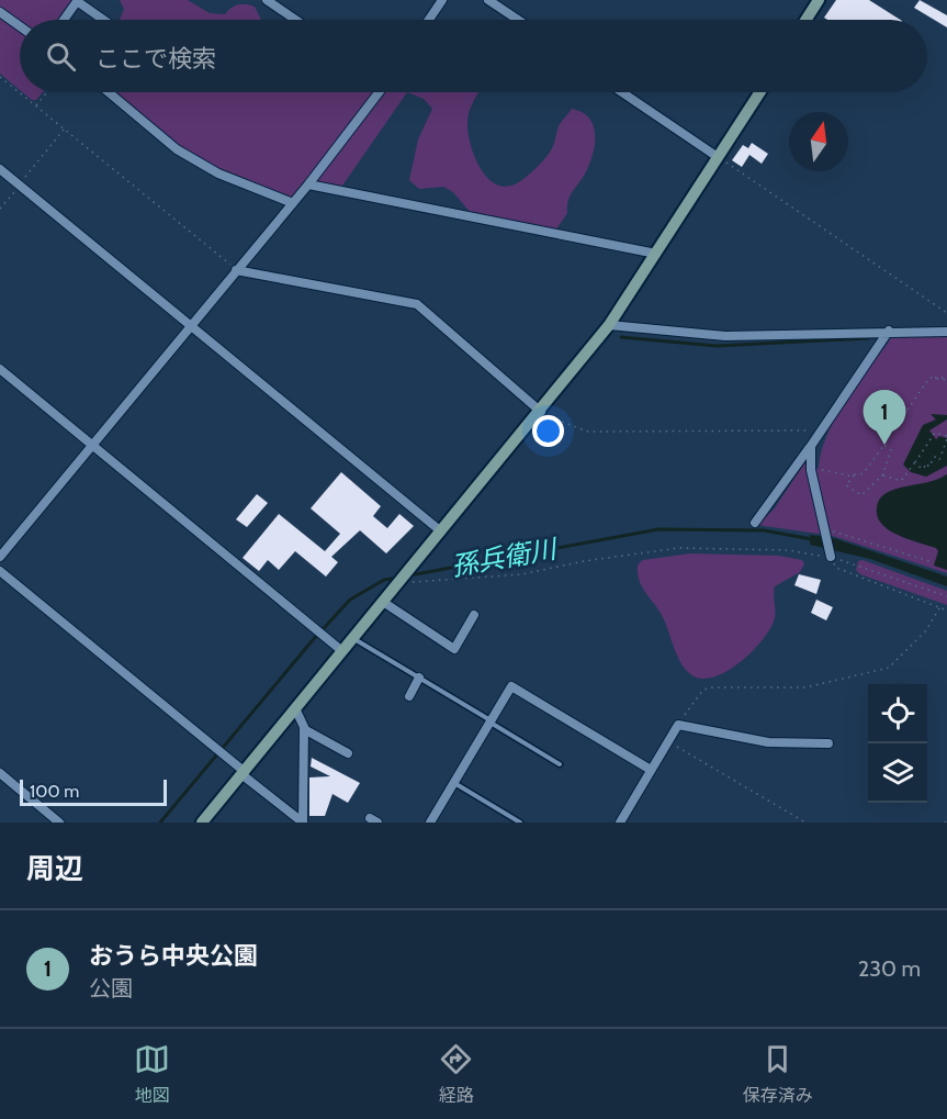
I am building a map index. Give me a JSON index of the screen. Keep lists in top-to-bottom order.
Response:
{
  "water": ["孫兵衛川"],
  "scale_bar": "100 m",
  "north": "top",
  "page": {
    "search": "ここで検索",
    "pins": "1",
    "scale": "100 m",
    "heading": "周辺",
    "list": [
      {
        "mark": "1",
        "name": "おうら中央公園",
        "note": "公園",
        "value": "230 m"
      }
    ],
    "nav": ["地図", "経路", "保存済み"]
  }
}
